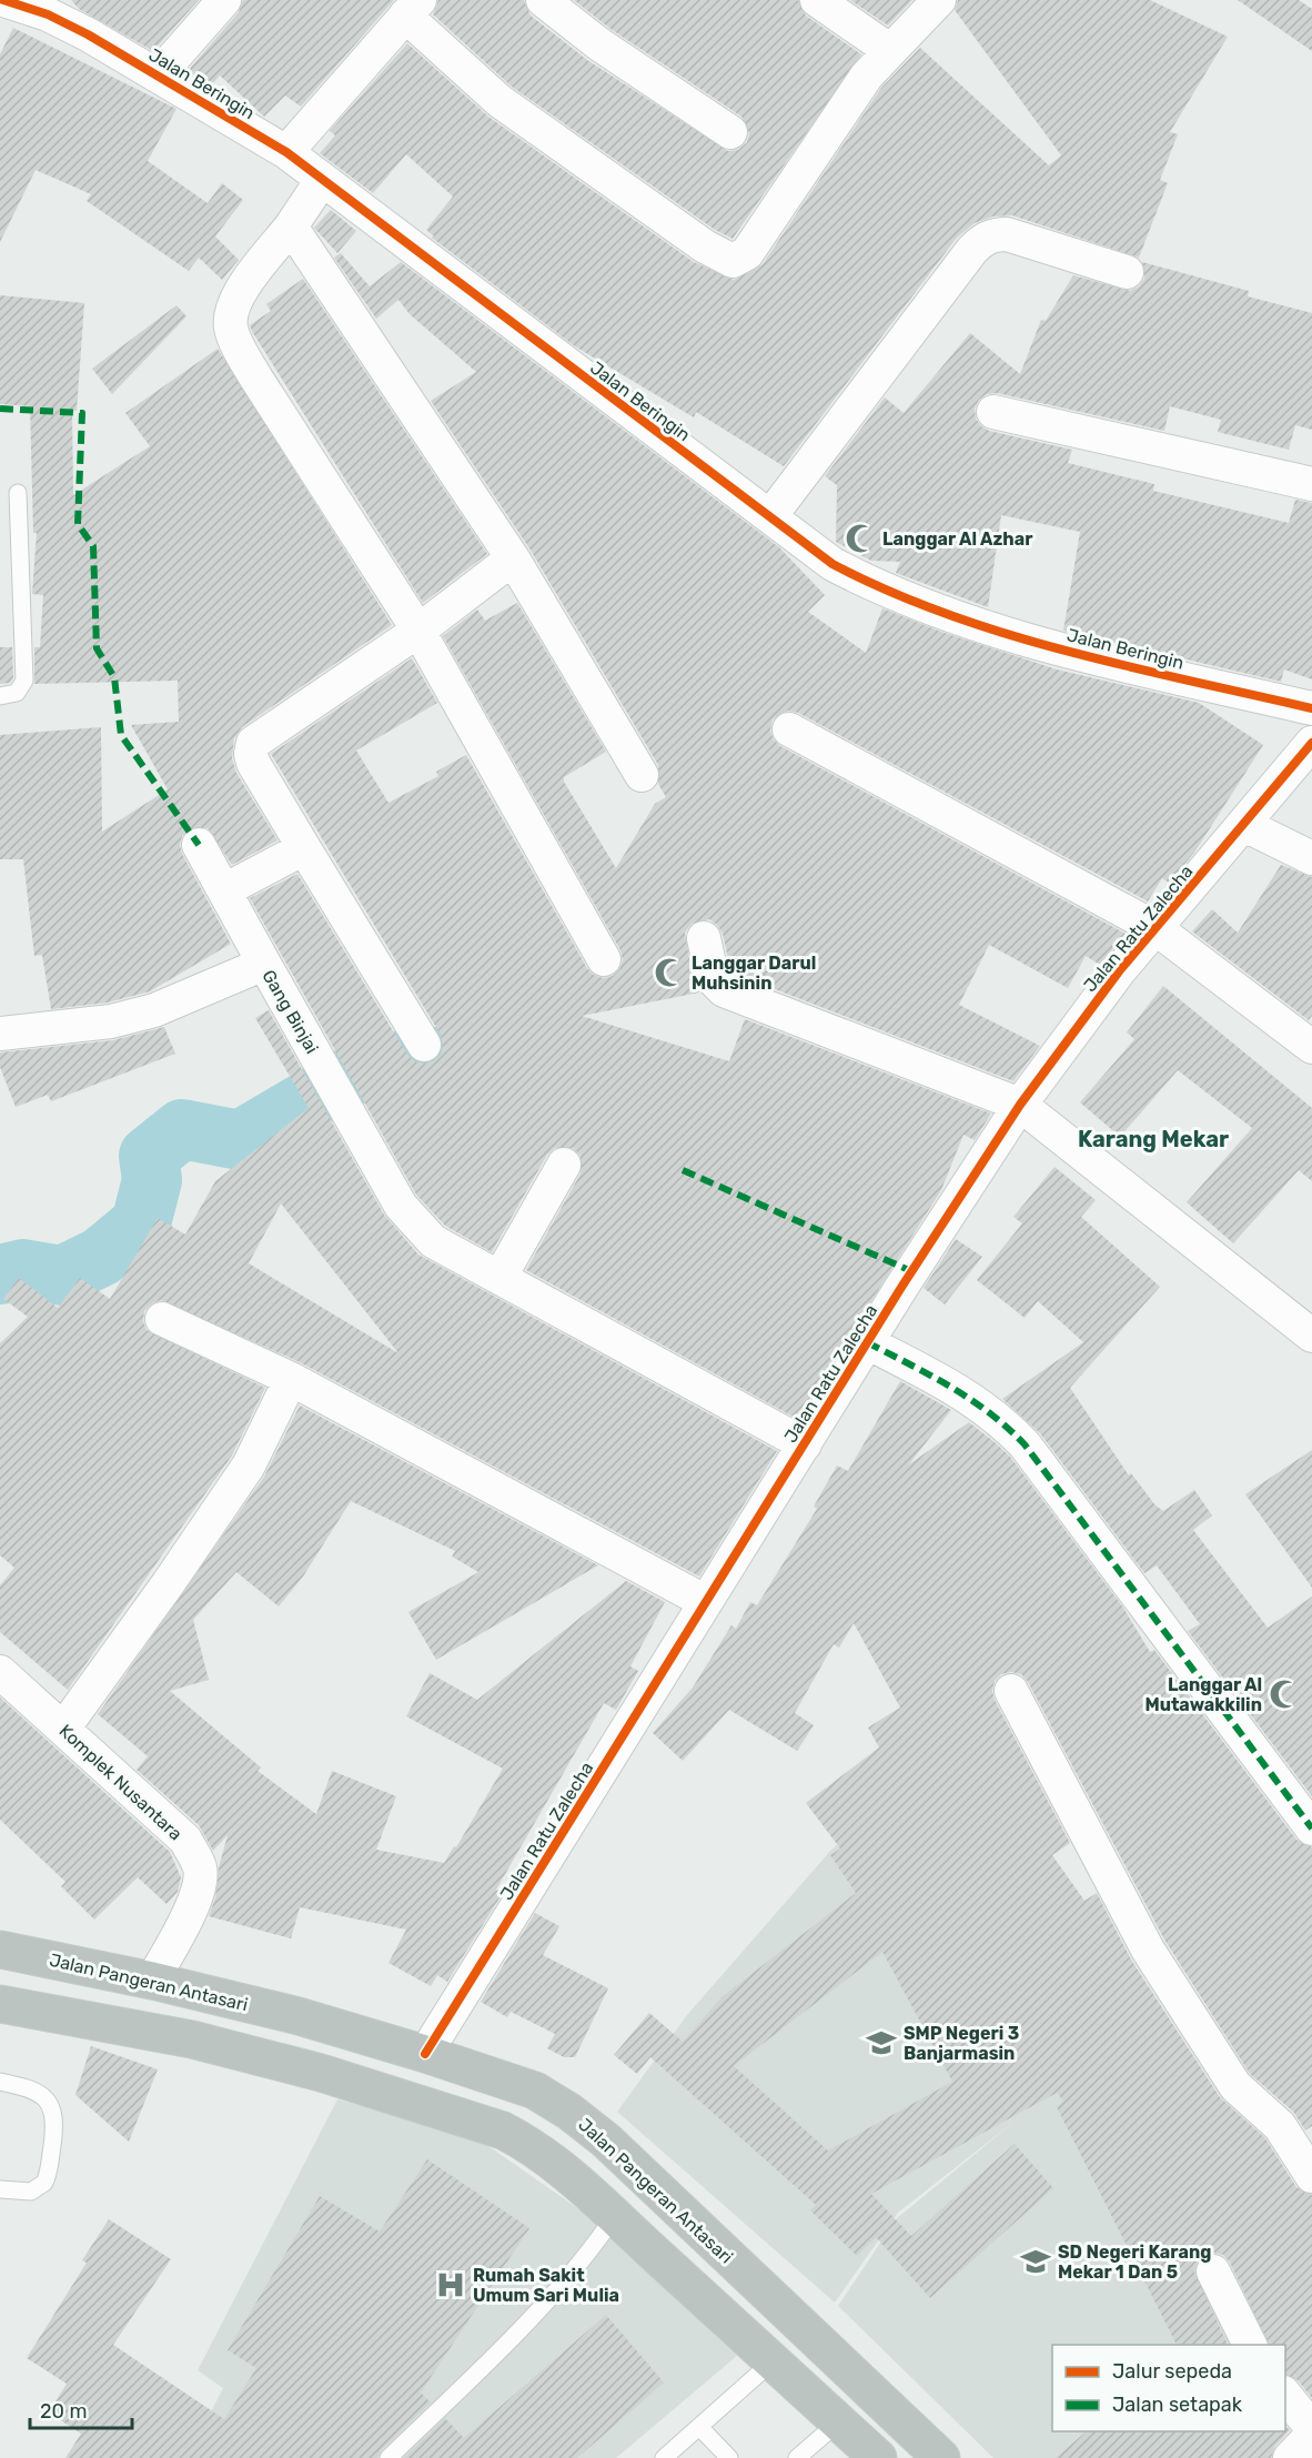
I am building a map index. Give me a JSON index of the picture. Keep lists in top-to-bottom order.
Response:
{
  "streets": {
    "highway": ["Jalan Pangeran Antasari"],
    "street": [
      "Jalan Beringin",
      "Jalan Ratu Zalecha",
      "Gang Binjai",
      "Komplek Nusantara"
    ]
  },
  "crossings": [
    ["Jalan Ratu Zalecha", "Gang Binjai"],
    ["Jalan Ratu Zalecha", "Jalan Pangeran Antasari"],
    ["Komplek Nusantara", "Jalan Pangeran Antasari"]
  ],
  "districts": ["Karang Mekar"],
  "places": {
    "mosque": ["Langgar Al Azhar", "Langgar Darul Muhsinin", "Langgar Al Mutawakkilin"],
    "school or university": ["SMP Negeri 3 Banjarmasin", "SD Negeri Karang Mekar 1 Dan 5"],
    "hospital": ["Rumah Sakit Umum Sari Mulia"]
  },
  "legend": ["Jalur sepeda", "Jalan setapak"],
  "scale_bar": "20 m"
}
